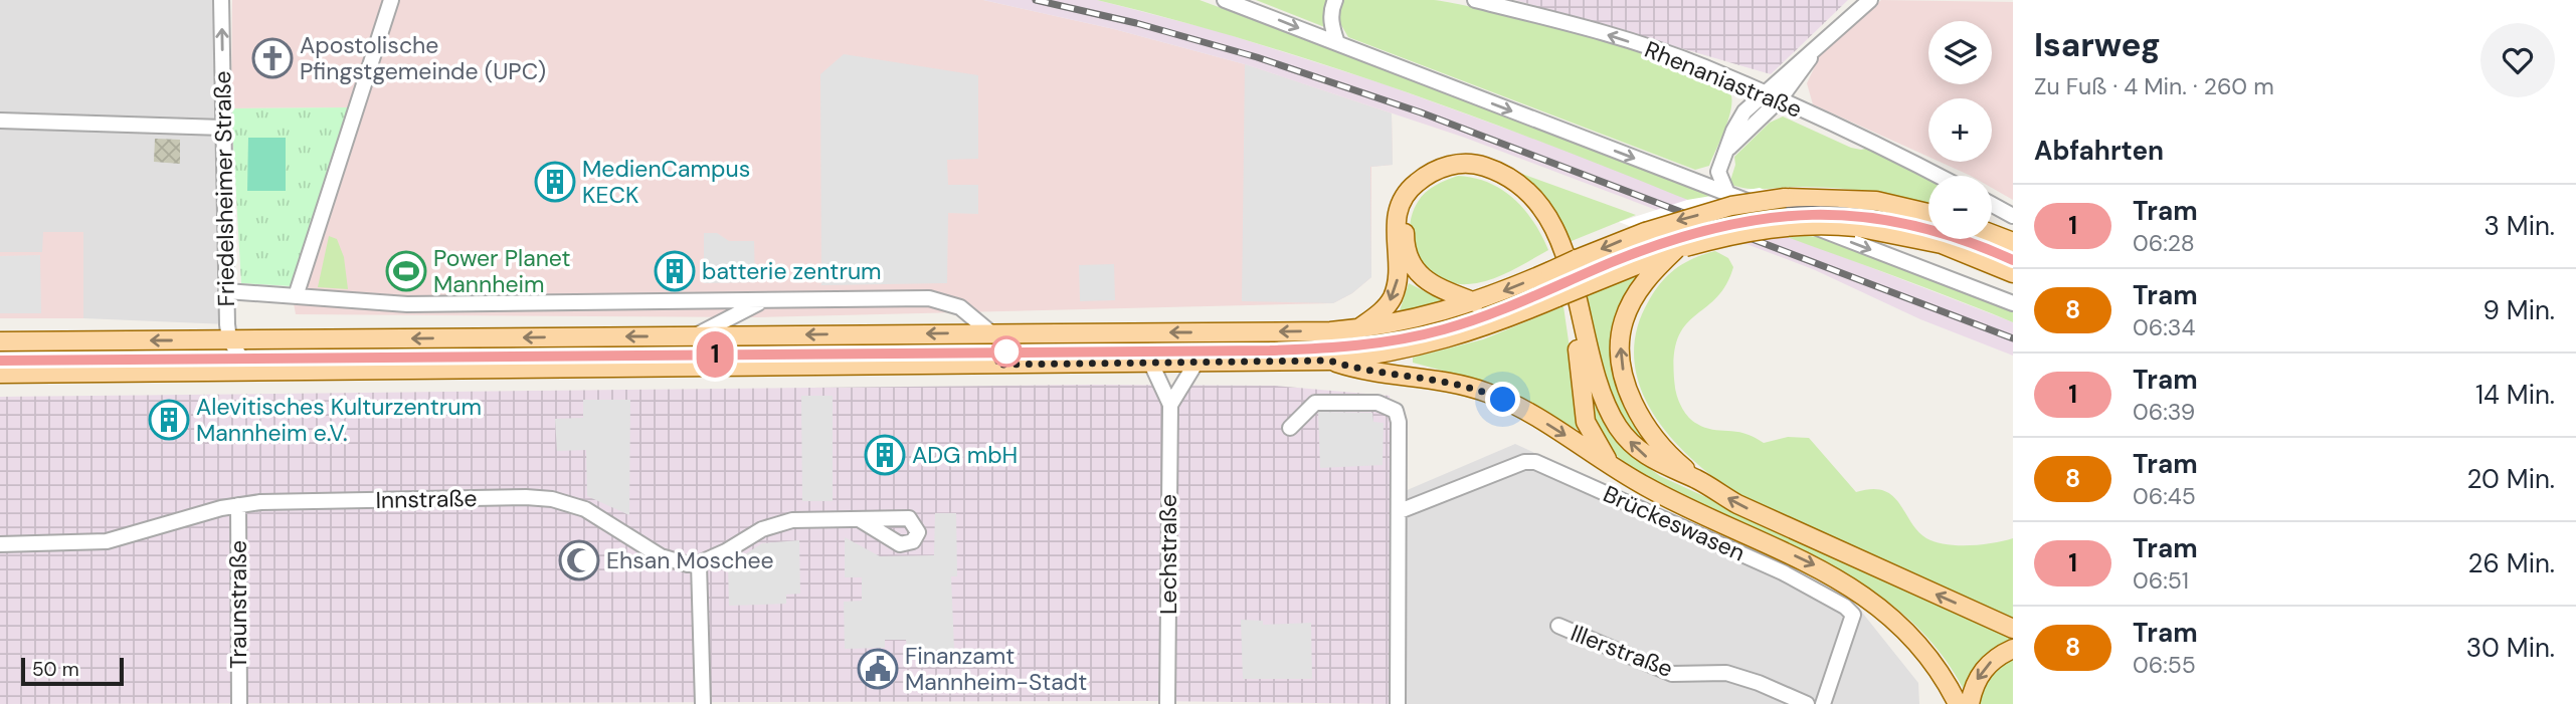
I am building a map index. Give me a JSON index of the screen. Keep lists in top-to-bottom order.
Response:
{
  "streets": {
    "street": [
      "Rhenaniastraße",
      "Friedelsheimer Straße",
      "Innstraße",
      "Brückeswasen",
      "Lechstraße",
      "Traunstraße",
      "Illerstraße"
    ]
  },
  "crossings": [
    ["Innstraße", "Traunstraße"]
  ],
  "places": {
    "church": ["Apostolische Pfingstgemeinde (UPC)"],
    "building": [
      "MedienCampus KECK",
      "batterie zentrum",
      "Alevitisches Kulturzentrum Mannheim e.V.",
      "ADG mbH"
    ],
    "sports": ["Power Planet Mannheim"],
    "mosque": ["Ehsan Moschee"],
    "public building": ["Finanzamt Mannheim-Stadt"]
  },
  "lines": ["tram line 1"],
  "scale_bar": "50 m",
  "page": {
    "on_map": "1",
    "heading": [
      ["Isarweg", "Zu Fuß · 4 Min. · 260 m"],
      "Abfahrten"
    ],
    "map_buttons": ["+", "−"],
    "list": [
      {
        "mark": "1",
        "name": "Tram",
        "note": "06:28",
        "value": "3 Min."
      },
      {
        "mark": "8",
        "name": "Tram",
        "note": "06:34",
        "value": "9 Min."
      },
      {
        "mark": "1",
        "name": "Tram",
        "note": "06:39",
        "value": "14 Min."
      },
      {
        "mark": "8",
        "name": "Tram",
        "note": "06:45",
        "value": "20 Min."
      },
      {
        "mark": "1",
        "name": "Tram",
        "note": "06:51",
        "value": "26 Min."
      },
      {
        "mark": "8",
        "name": "Tram",
        "note": "06:55",
        "value": "30 Min."
      }
    ],
    "scale": "50 m"
  }
}
